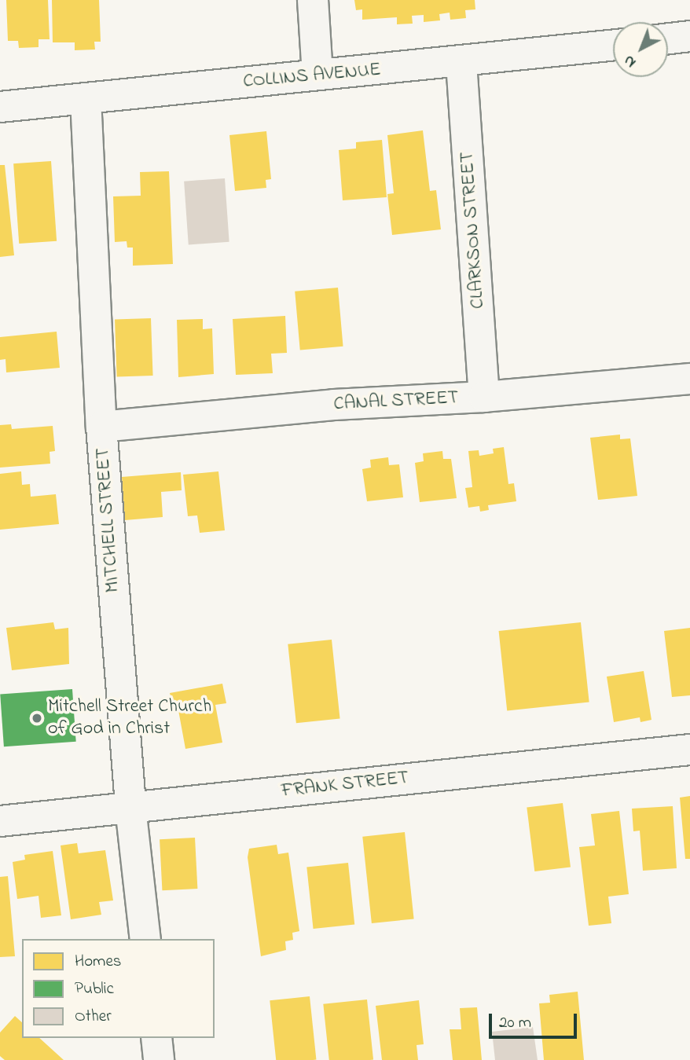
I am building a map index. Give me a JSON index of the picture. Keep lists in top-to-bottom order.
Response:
{
  "streets": {
    "street": [
      "COLLINS AVENUE",
      "CLARKSON STREET",
      "CANAL STREET",
      "MITCHELL STREET",
      "FRANK STREET"
    ]
  },
  "crossings": [
    ["COLLINS AVENUE", "CLARKSON STREET"],
    ["COLLINS AVENUE", "MITCHELL STREET"],
    ["CLARKSON STREET", "CANAL STREET"],
    ["CANAL STREET", "MITCHELL STREET"],
    ["MITCHELL STREET", "FRANK STREET"]
  ],
  "places": ["Mitchell Street Church of God in Christ"],
  "legend": ["Homes", "Public", "Other"],
  "scale_bar": "20 m",
  "north": "bottom left"
}
